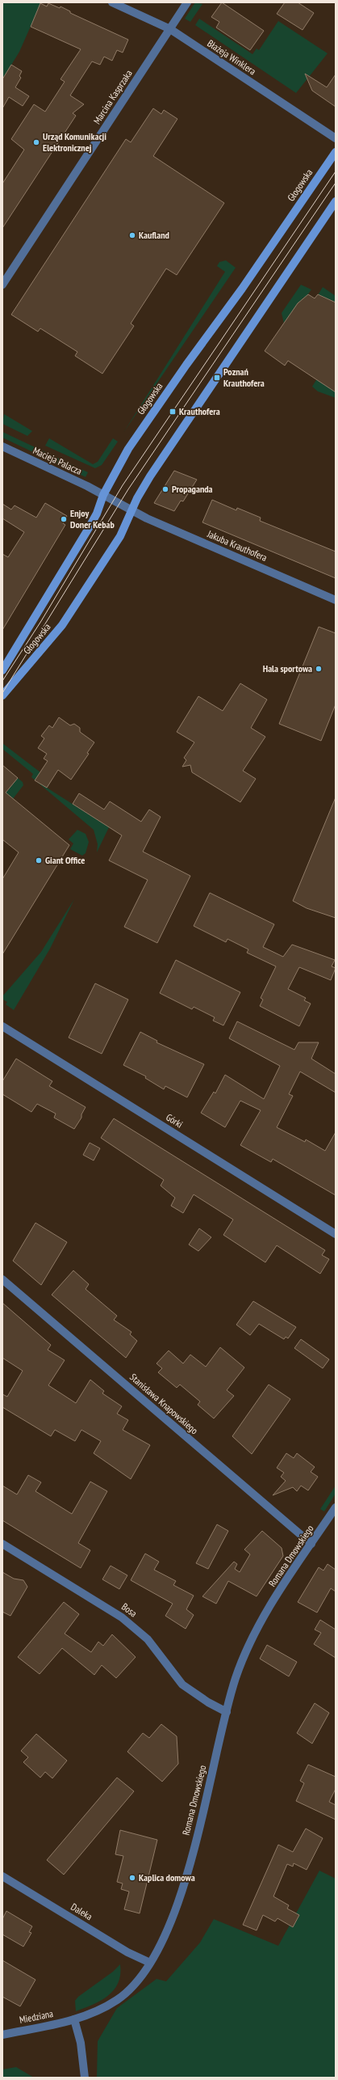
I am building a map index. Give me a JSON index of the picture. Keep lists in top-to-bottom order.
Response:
{
  "streets": {
    "street": [
      "Błażeja Winklera",
      "Marcina Kasprzaka",
      "Głogowska",
      "Macieja Palacza",
      "Jakuba Krauthofera",
      "Górki",
      "Stanisława Knapowskiego",
      "Romana Dmowskiego",
      "Bosa",
      "Daleka",
      "Miedziana"
    ]
  },
  "crossings": [
    ["Błażeja Winklera", "Marcina Kasprzaka"],
    ["Głogowska", "Macieja Palacza"],
    ["Głogowska", "Jakuba Krauthofera"],
    ["Macieja Palacza", "Jakuba Krauthofera"],
    ["Stanisława Knapowskiego", "Romana Dmowskiego"],
    ["Romana Dmowskiego", "Bosa"],
    ["Romana Dmowskiego", "Daleka"],
    ["Romana Dmowskiego", "Miedziana"]
  ],
  "places": {
    "other": [
      "Urząd Komunikacji Elektronicznej",
      "Kaufland",
      "Propaganda",
      "Enjoy Doner Kebab",
      "Hala sportowa",
      "Giant Office",
      "Kaplica domowa"
    ],
    "transit": ["Poznań Krauthofera", "Krauthofera"]
  }
}
